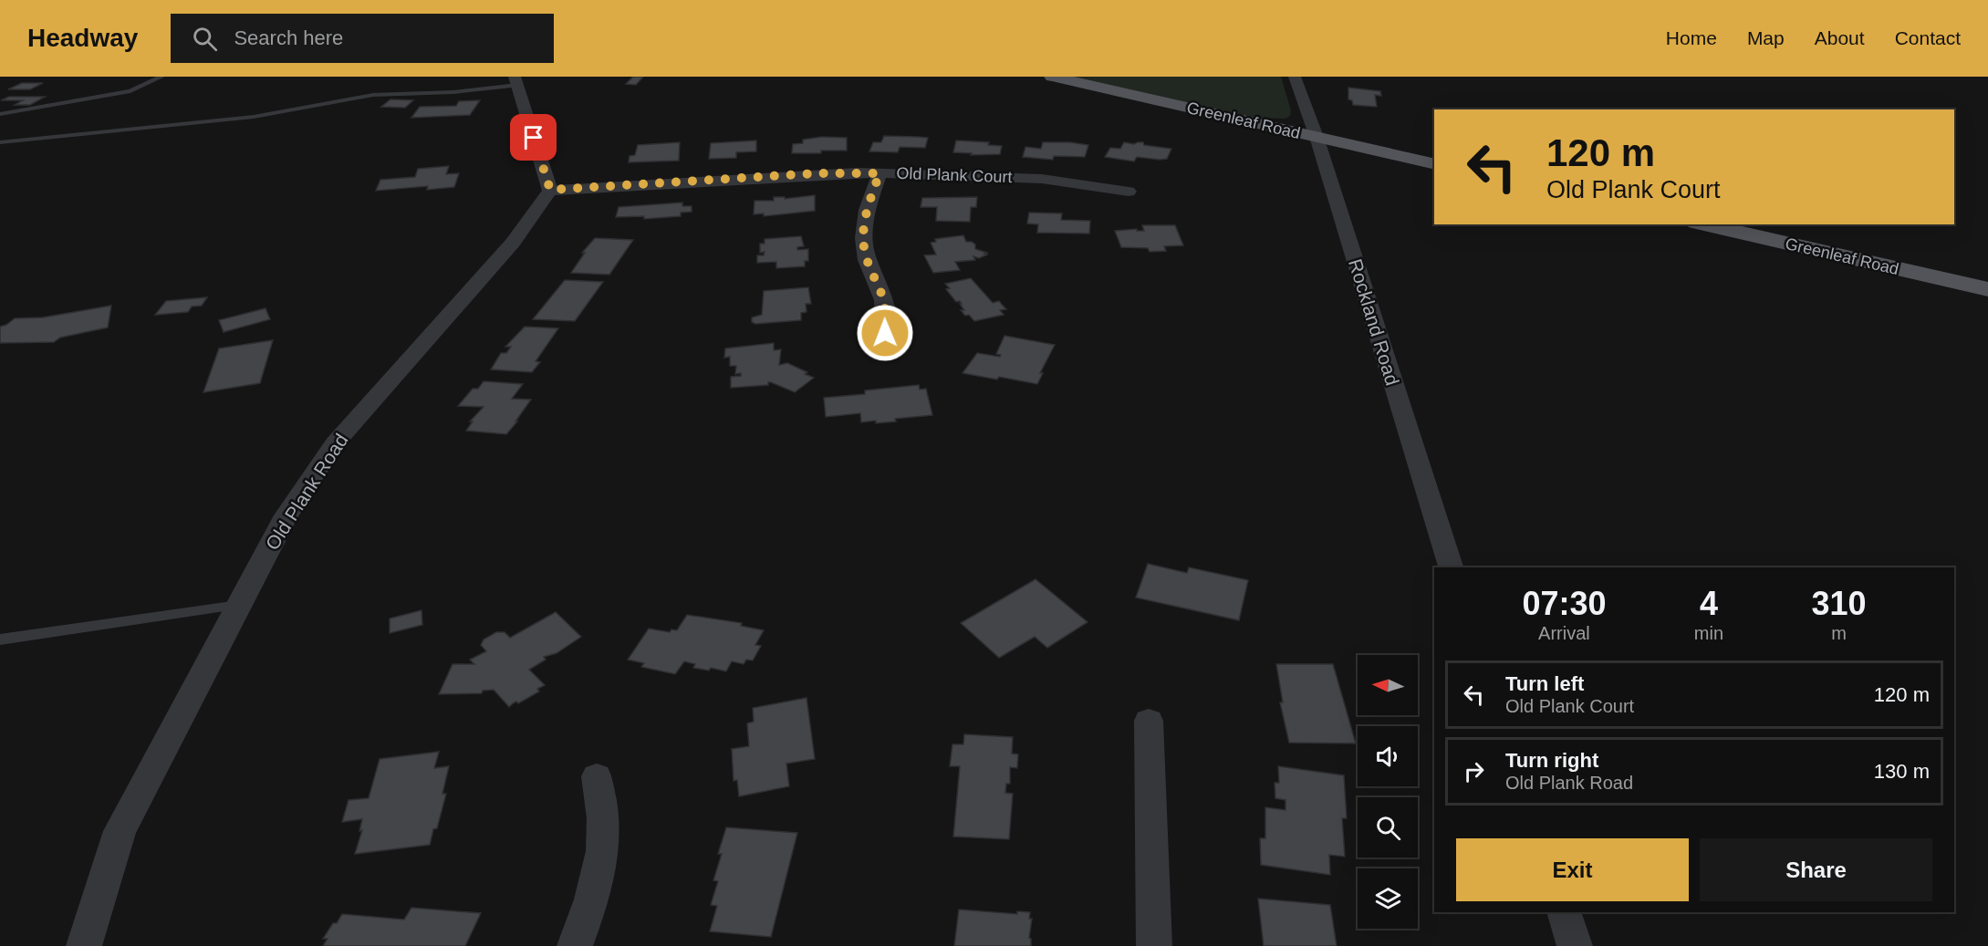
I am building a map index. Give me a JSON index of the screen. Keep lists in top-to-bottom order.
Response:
{
  "streets": {
    "main road": ["Greenleaf Road"],
    "street": ["Old Plank Court", "Rockland Road", "Old Plank Road"]
  },
  "crossings": [
    ["Greenleaf Road", "Rockland Road"],
    ["Old Plank Court", "Old Plank Road"]
  ],
  "north": "left",
  "page": {
    "header": "Headway",
    "search": "Search here",
    "nav": [
      "Home",
      "Map",
      "About",
      "Contact"
    ],
    "turn": ["120 m", "Old Plank Court"],
    "eta": [
      "07:30",
      "Arrival",
      "4",
      "min",
      "310",
      "m"
    ],
    "list": [
      {
        "name": "Turn left",
        "note": "Old Plank Court",
        "value": "120 m"
      },
      {
        "name": "Turn right",
        "note": "Old Plank Road",
        "value": "130 m"
      }
    ],
    "buttons": ["Exit", "Share"]
  }
}
